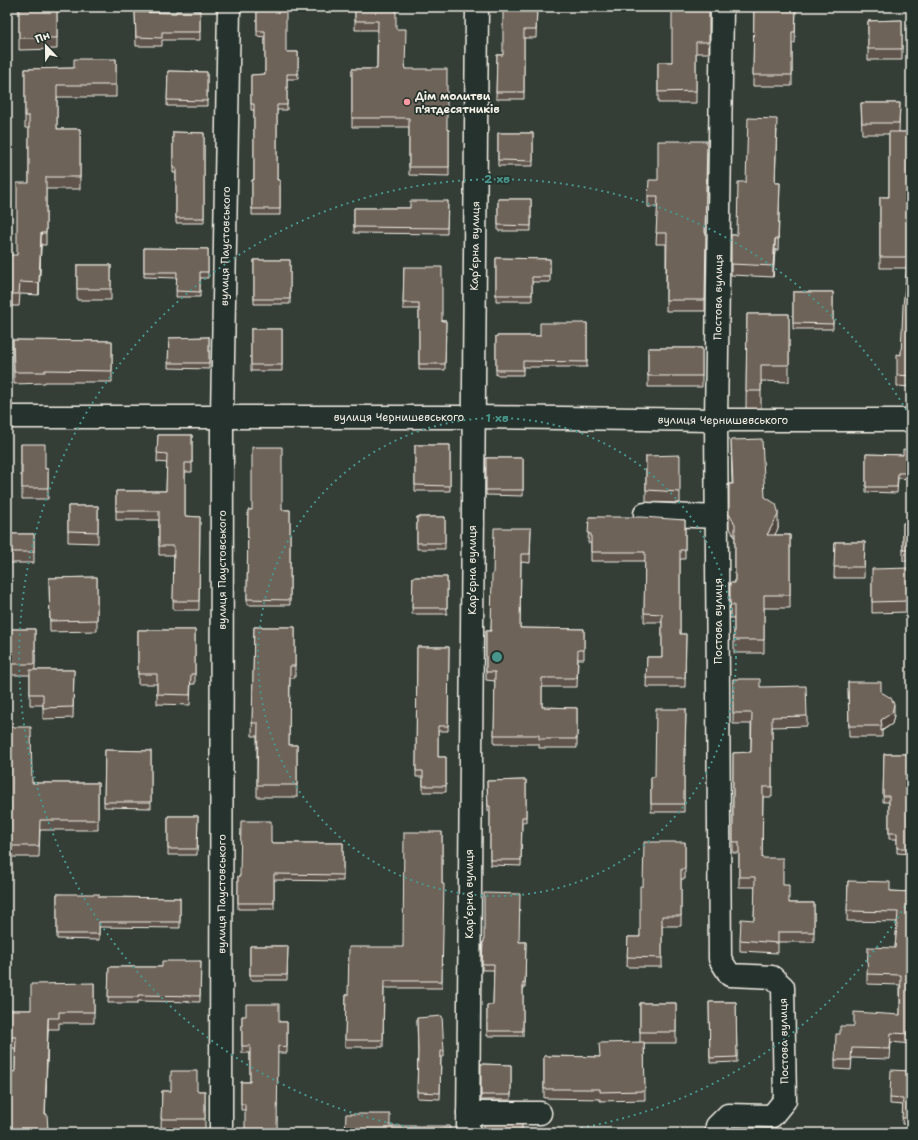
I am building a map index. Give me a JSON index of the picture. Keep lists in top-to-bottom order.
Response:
{
  "streets": {
    "street": [
      "вулиця Паустовського",
      "Карʼєрна вулиця",
      "Постова вулиця",
      "вулиця Чернишевського"
    ]
  },
  "crossings": [
    ["вулиця Паустовського", "вулиця Чернишевського"],
    ["Карʼєрна вулиця", "вулиця Чернишевського"],
    ["Постова вулиця", "вулиця Чернишевського"]
  ],
  "places": ["Дім молитви п'ятдесятників"],
  "north": "top",
  "rings": ["2 хв", "1 хв"]
}
